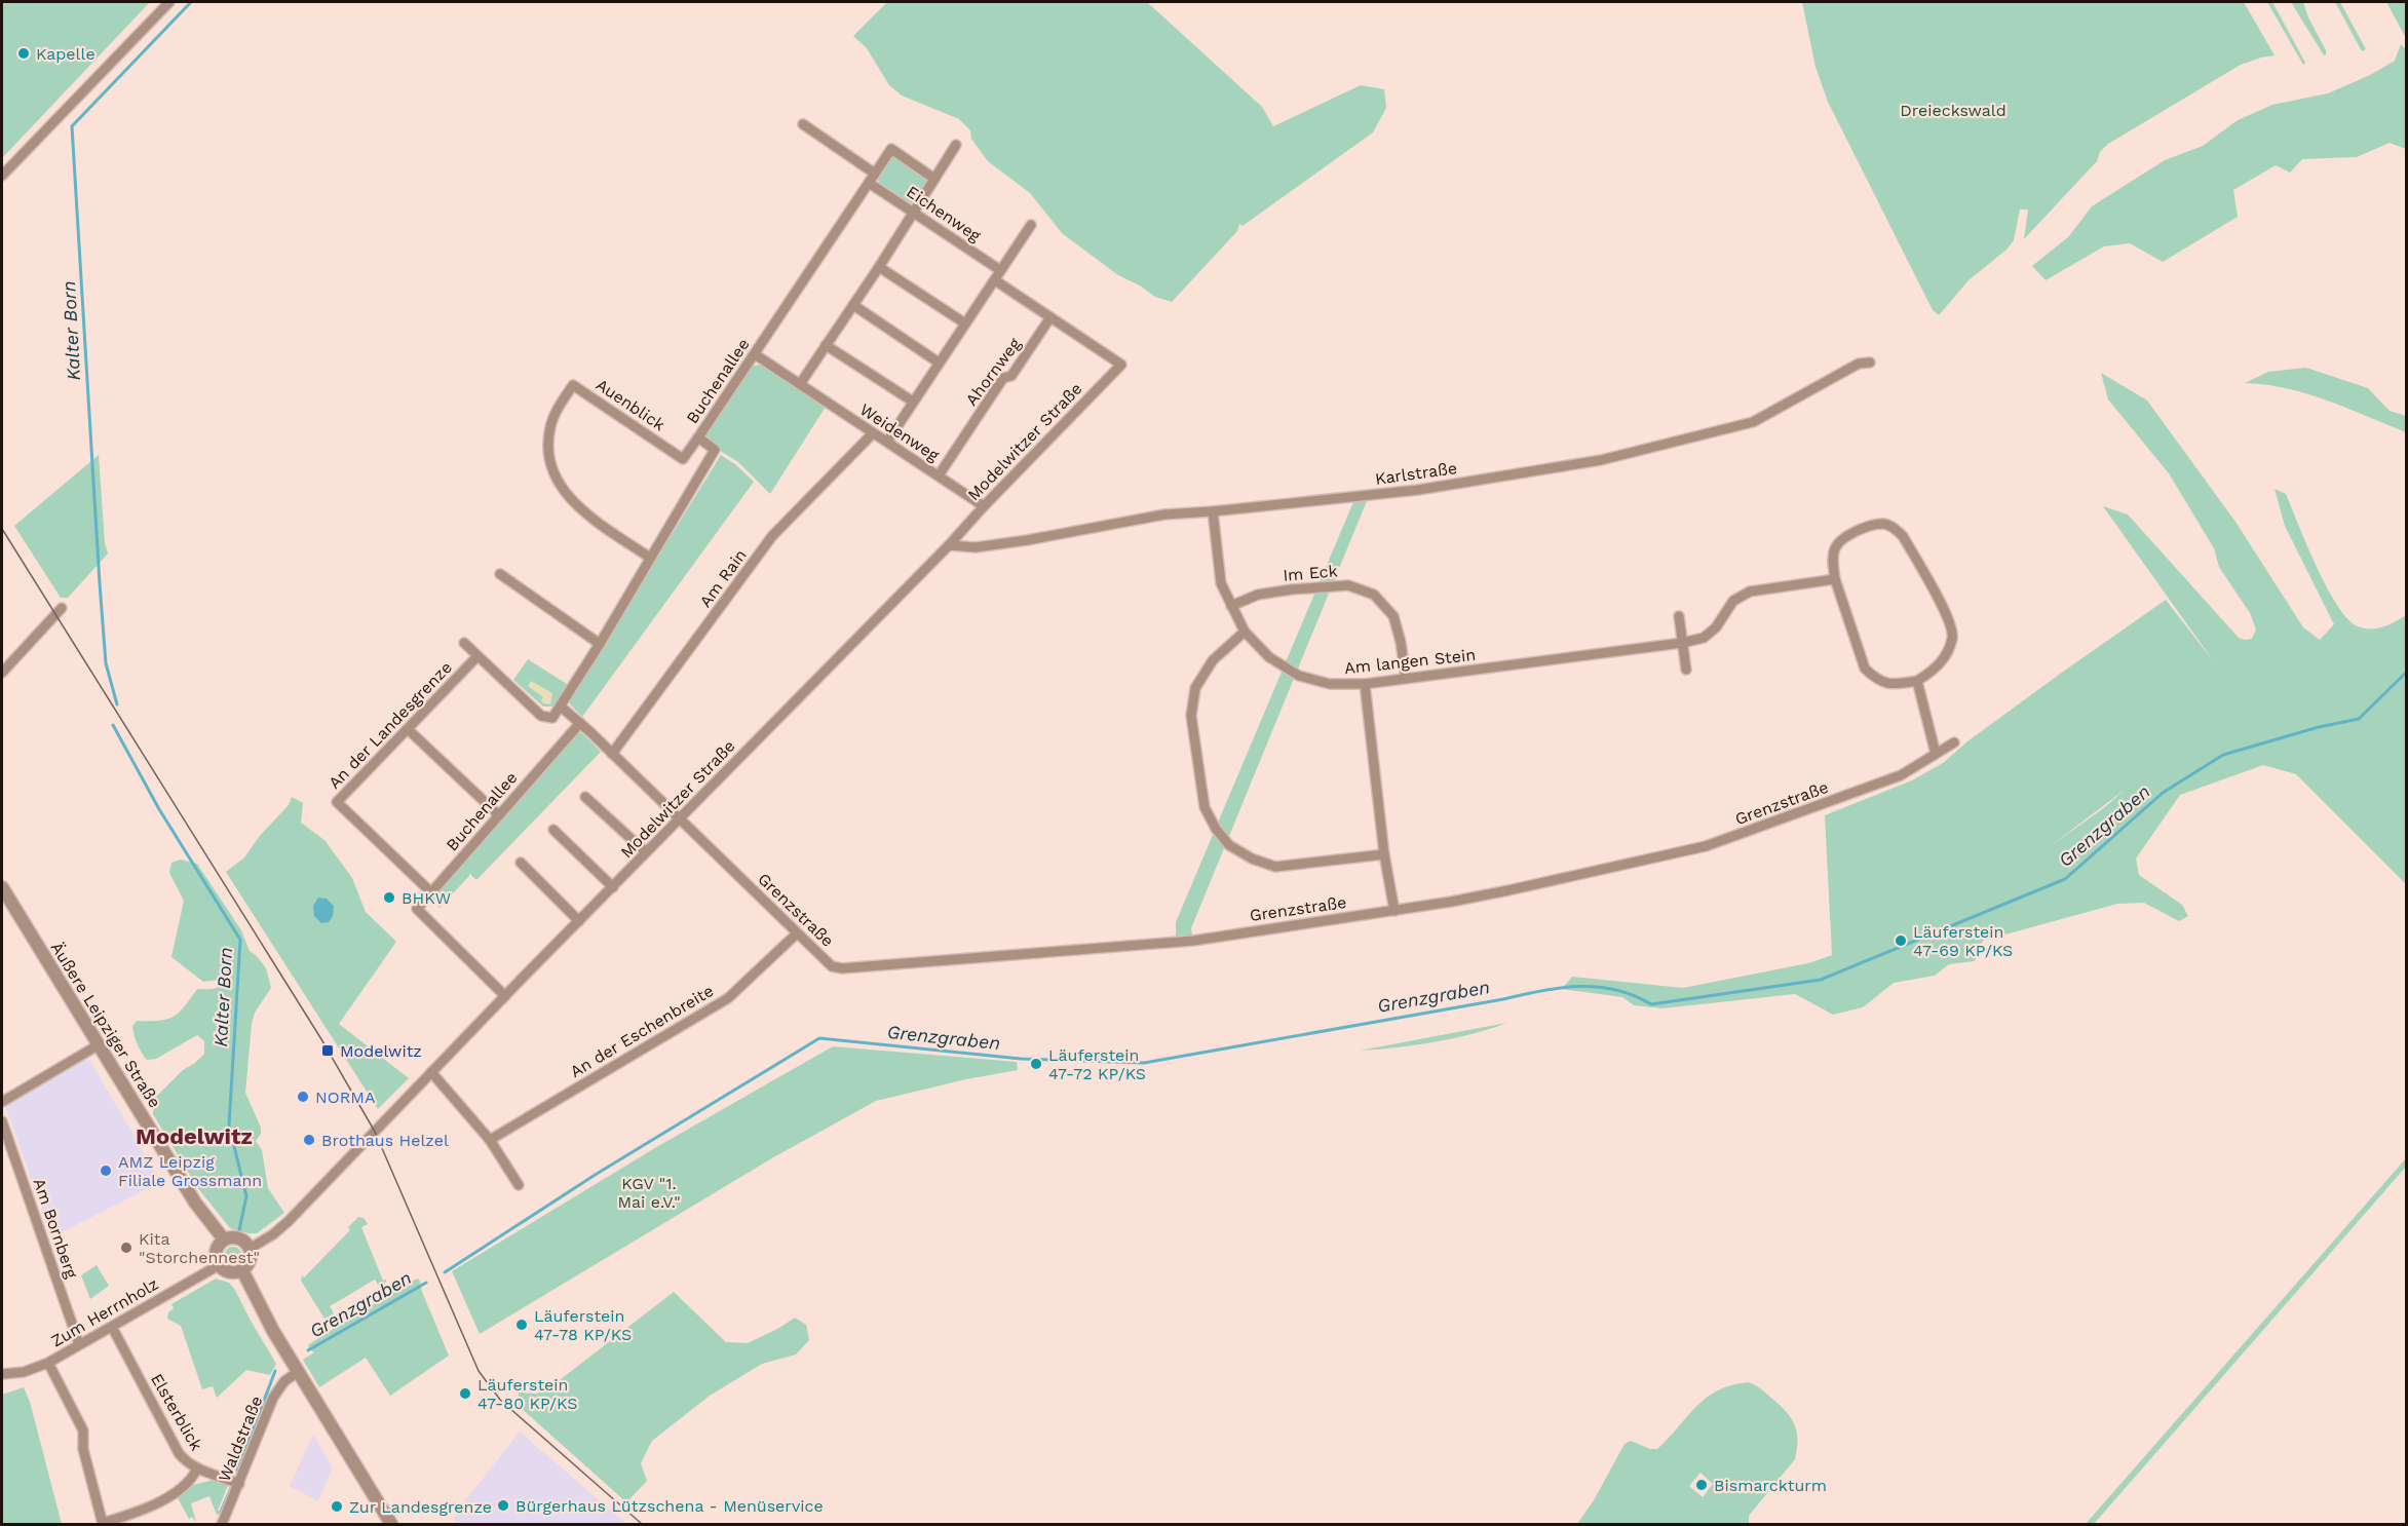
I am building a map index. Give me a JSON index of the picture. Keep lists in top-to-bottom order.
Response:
{
  "streets": {
    "street": [
      "Eichenweg",
      "Ahornweg",
      "Buchenallee",
      "Auenblick",
      "Weidenweg",
      "Modelwitzer Straße",
      "Karlstraße",
      "Im Eck",
      "Am Rain",
      "Am langen Stein",
      "An der Landesgrenze",
      "Grenzstraße",
      "Äußere Leipziger Straße",
      "An der Eschenbreite",
      "Am Bornberg",
      "Zum Herrnholz",
      "Elsterblick",
      "Waldstraße"
    ]
  },
  "crossings": [
    ["Eichenweg", "Buchenallee"],
    ["Ahornweg", "Weidenweg"],
    ["Ahornweg", "Modelwitzer Straße"],
    ["Buchenallee", "Auenblick"],
    ["Buchenallee", "Weidenweg"],
    ["Buchenallee", "An der Landesgrenze"],
    ["Weidenweg", "Modelwitzer Straße"],
    ["Weidenweg", "Am Rain"],
    ["Modelwitzer Straße", "Karlstraße"],
    ["Modelwitzer Straße", "Grenzstraße"],
    ["Modelwitzer Straße", "Äußere Leipziger Straße"],
    ["Modelwitzer Straße", "Zum Herrnholz"],
    ["Karlstraße", "Am langen Stein"],
    ["Im Eck", "Am langen Stein"],
    ["Grenzstraße", "An der Eschenbreite"],
    ["Äußere Leipziger Straße", "Zum Herrnholz"],
    ["Am Bornberg", "Zum Herrnholz"],
    ["Zum Herrnholz", "Elsterblick"],
    ["Elsterblick", "Waldstraße"]
  ],
  "districts": ["Modelwitz"],
  "water": ["Kalter Born", "Grenzgraben"],
  "parks": ["Dreieckswald", "KGV \"1. Mai e.V.\""],
  "places": {
    "other": [
      "Kapelle",
      "BHKW",
      "Läuferstein 47-69 KP/KS",
      "Läuferstein 47-72 KP/KS",
      "NORMA",
      "Brothaus Helzel",
      "AMZ Leipzig Filiale Grossmann",
      "Kita \"Storchennest\"",
      "Läuferstein 47-78 KP/KS",
      "Läuferstein 47-80 KP/KS",
      "Bismarckturm",
      "Bürgerhaus Lützschena - Menüservice",
      "Zur Landesgrenze"
    ],
    "transit": ["Modelwitz"]
  }
}
